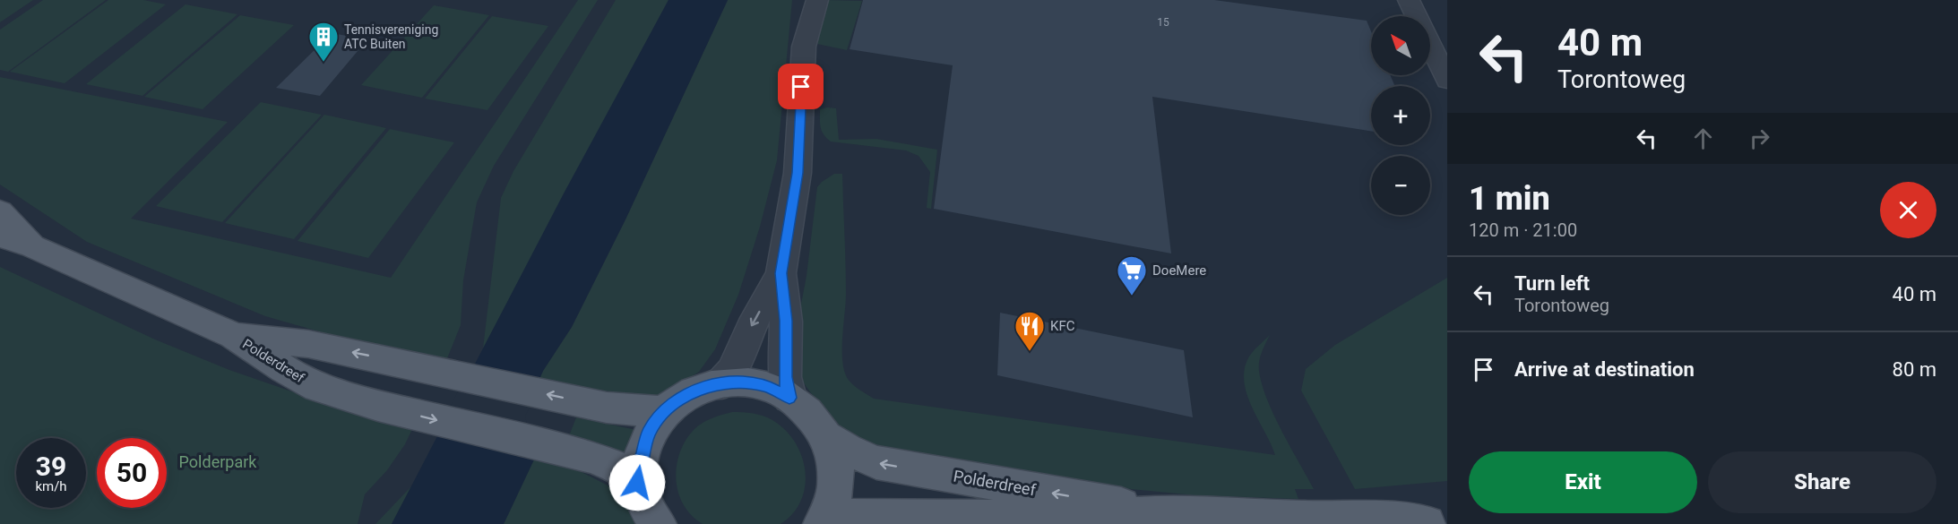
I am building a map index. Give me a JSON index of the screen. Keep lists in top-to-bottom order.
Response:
{
  "streets": {
    "main road": ["Polderdreef"]
  },
  "parks": ["Polderpark"],
  "places": {
    "building": ["Tennisvereniging ATC Buiten"],
    "supermarket": ["DoeMere"],
    "restaurant": ["KFC"]
  },
  "house_numbers": ["15"],
  "north": "top left",
  "page": {
    "turn": ["40 m", "Torontoweg"],
    "map_buttons": ["+", "−"],
    "heading": ["1 min", "120 m · 21:00"],
    "list": [
      {
        "name": "Turn left",
        "note": "Torontoweg",
        "value": "40 m"
      },
      {
        "name": "Arrive at destination",
        "value": "80 m"
      }
    ],
    "speed": "39 km/h",
    "limit": "50",
    "buttons": ["Exit", "Share"]
  }
}
